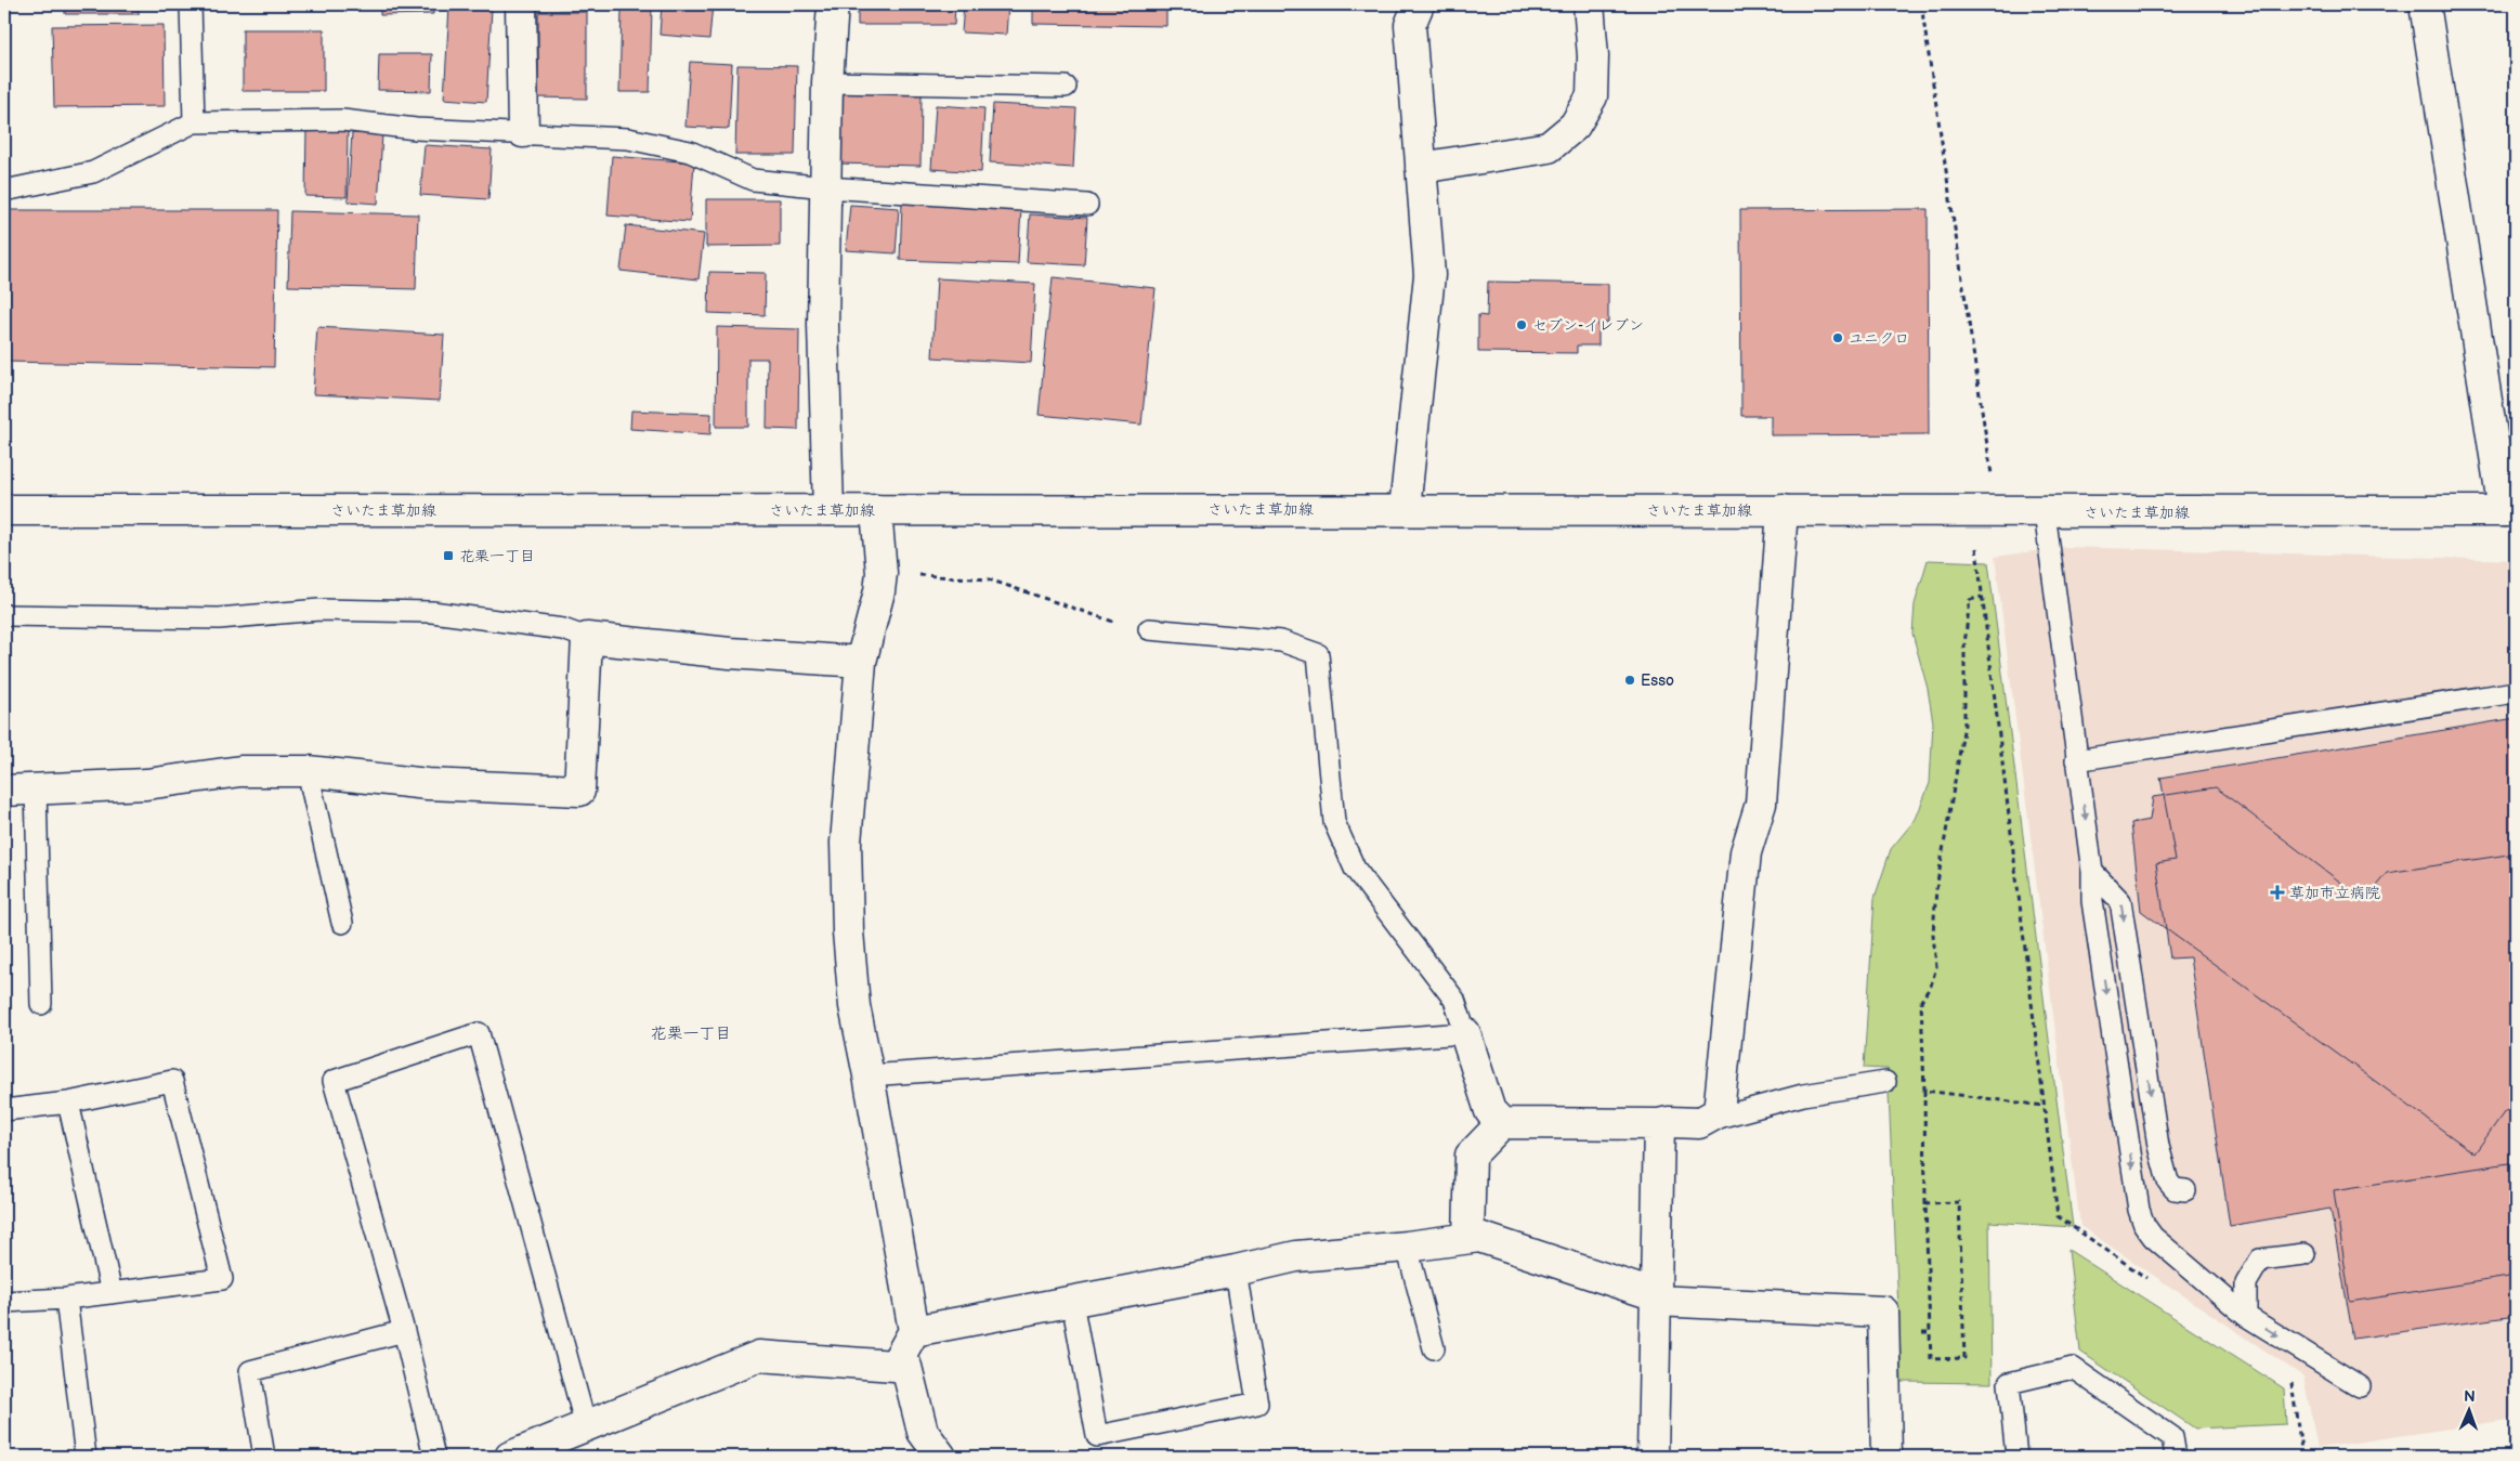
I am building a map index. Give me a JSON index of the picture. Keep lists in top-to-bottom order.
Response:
{
  "streets": {
    "street": ["さいたま草加線"]
  },
  "districts": ["花栗一丁目"],
  "places": {
    "other": ["セブン-イレブン", "ユニクロ", "Esso"],
    "transit": ["花栗一丁目"],
    "health": ["草加市立病院"]
  },
  "north": "top"
}
